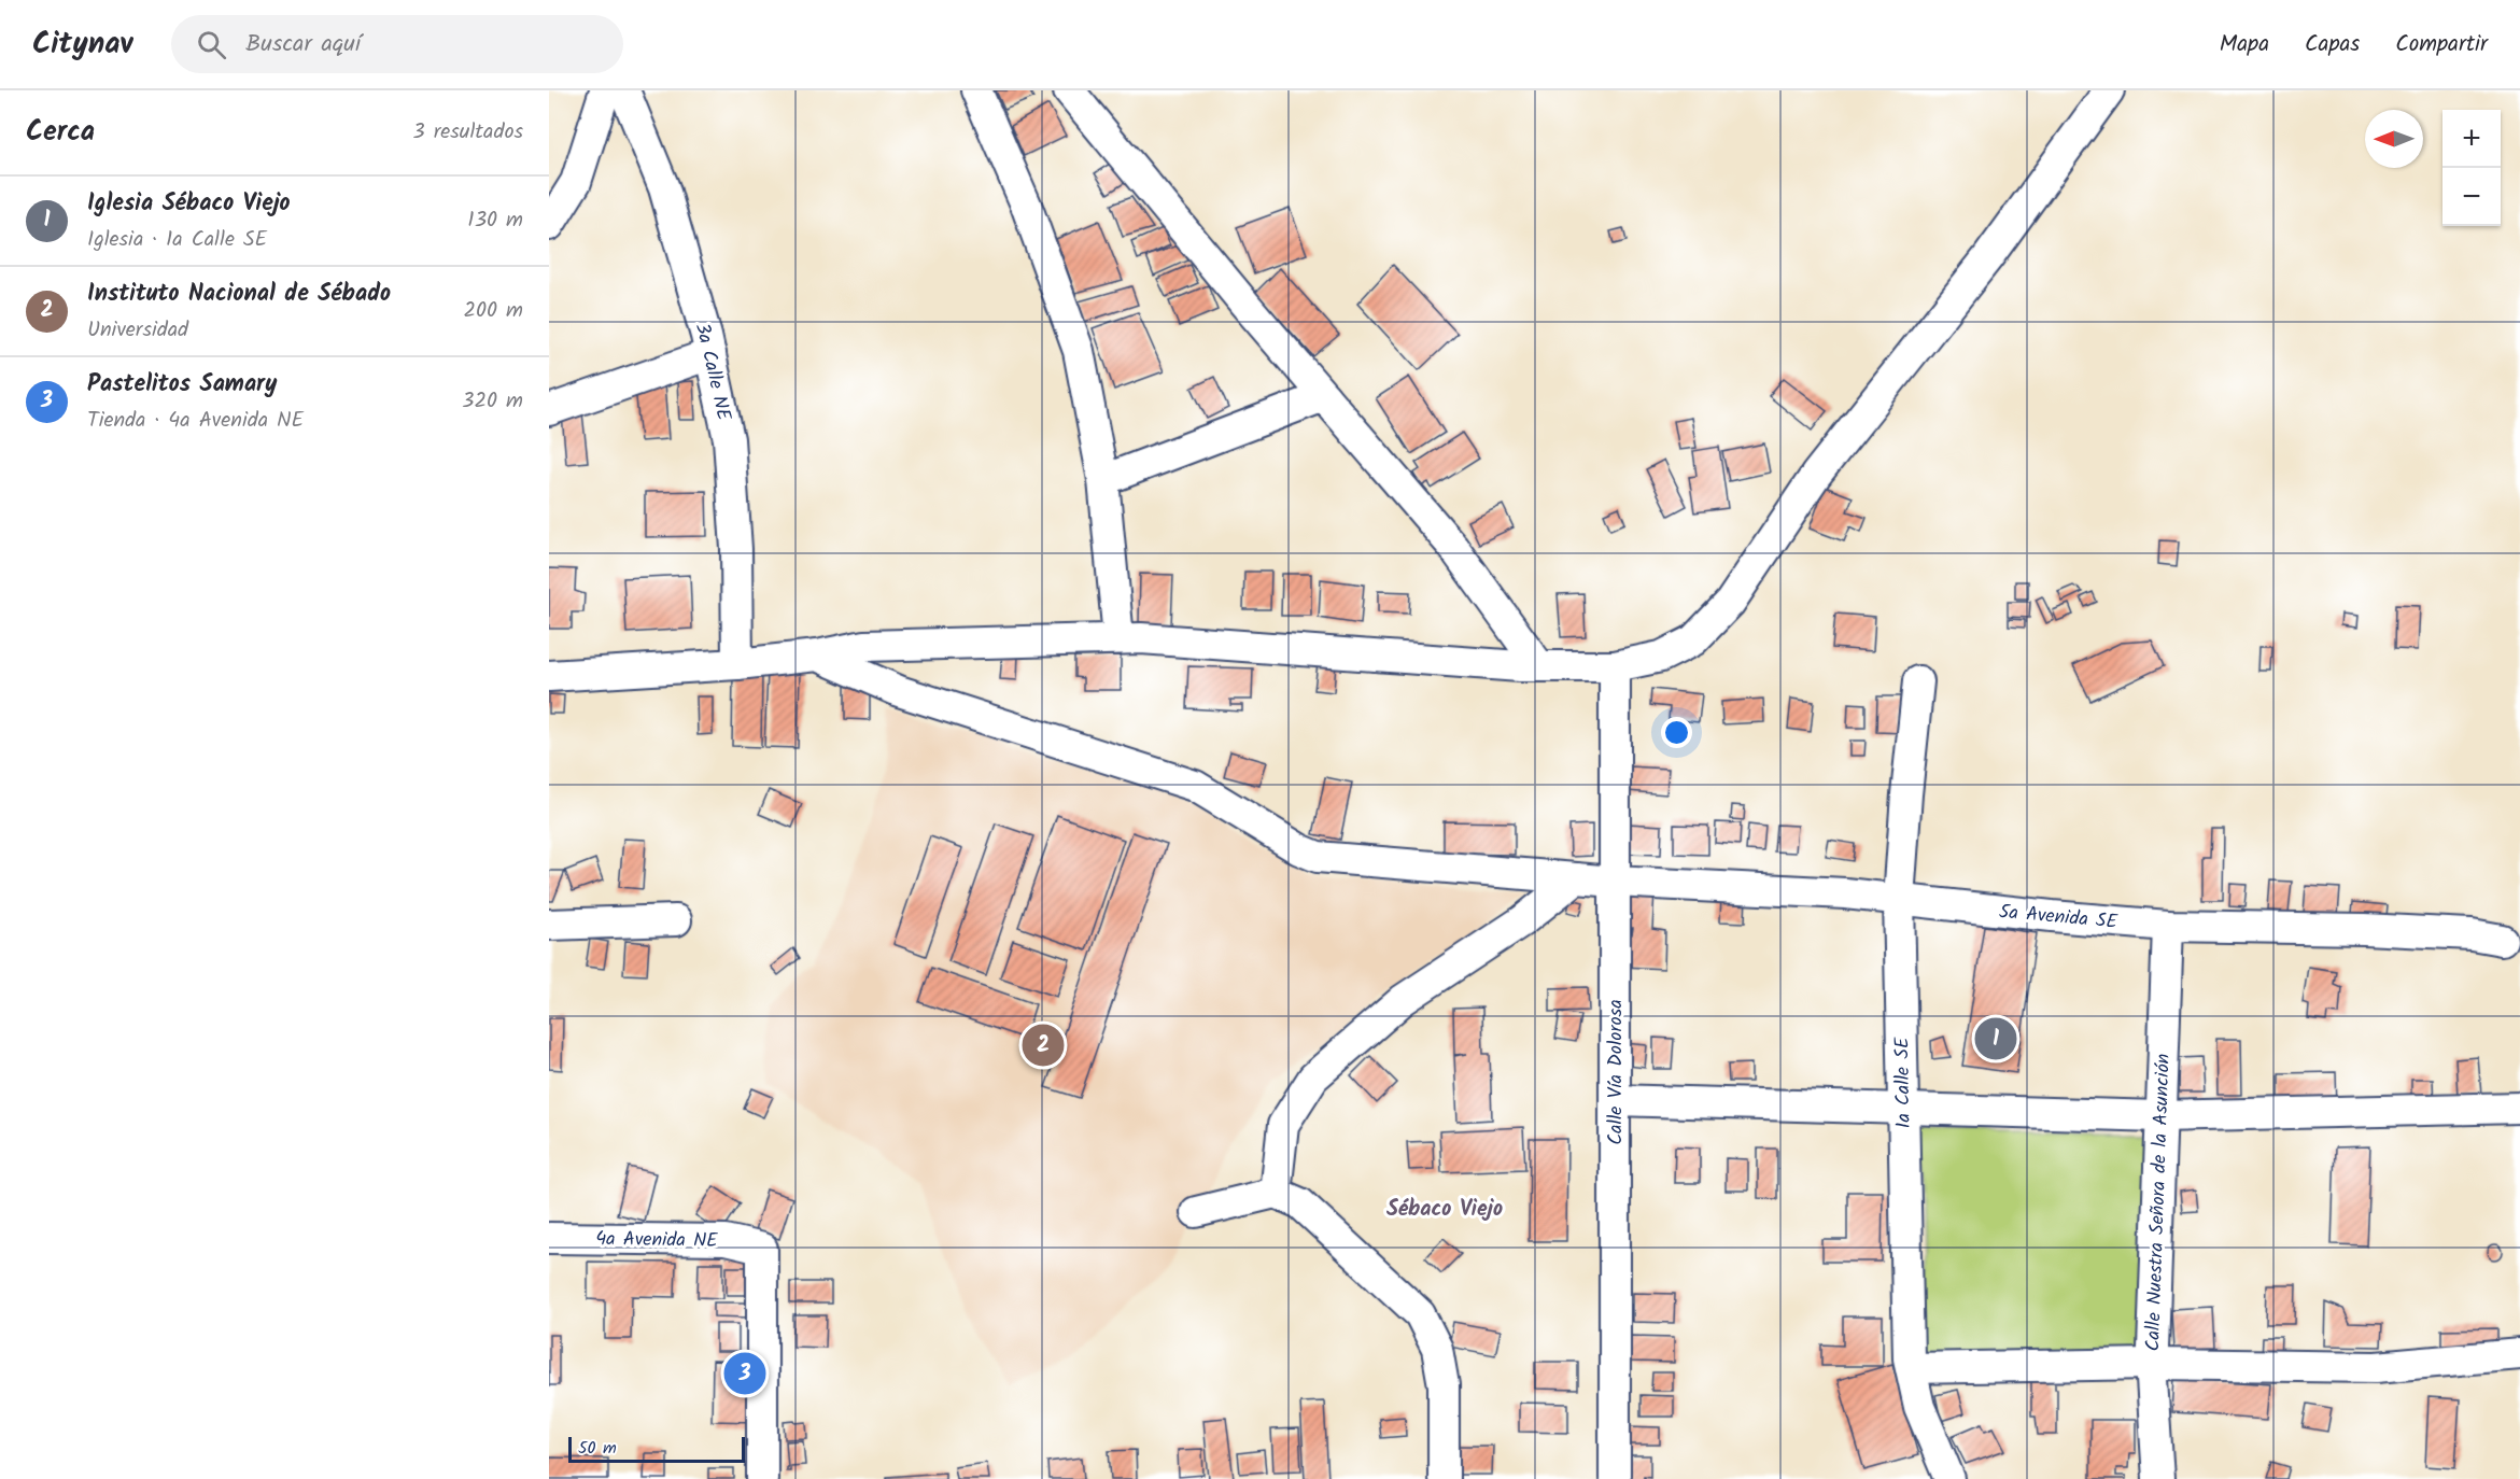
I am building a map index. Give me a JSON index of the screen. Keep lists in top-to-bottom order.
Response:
{
  "streets": {
    "street": [
      "3a Calle NE",
      "5a Avenida SE",
      "Calle Vía Dolorosa",
      "1a Calle SE",
      "Calle Nuestra Señora de la Asunción",
      "4a Avenida NE"
    ]
  },
  "crossings": [
    ["5a Avenida SE", "Calle Vía Dolorosa"],
    ["5a Avenida SE", "1a Calle SE"],
    ["5a Avenida SE", "Calle Nuestra Señora de la Asunción"]
  ],
  "districts": ["Sébaco Viejo"],
  "scale_bar": "50 m",
  "north": "left",
  "page": {
    "header": "Citynav",
    "search": "Buscar aquí",
    "nav": ["Mapa", "Capas", "Compartir"],
    "heading": ["Cerca", "3 resultados"],
    "map_buttons": ["+", "−"],
    "list": [
      {
        "mark": "1",
        "name": "Iglesia Sébaco Viejo",
        "note": "Iglesia · 1a Calle SE",
        "value": "130 m"
      },
      {
        "mark": "2",
        "name": "Instituto Nacional de Sébado",
        "note": "Universidad",
        "value": "200 m"
      },
      {
        "mark": "3",
        "name": "Pastelitos Samary",
        "note": "Tienda · 4a Avenida NE",
        "value": "320 m"
      }
    ],
    "pins": ["1", "2", "3"],
    "scale": "50 m"
  }
}
